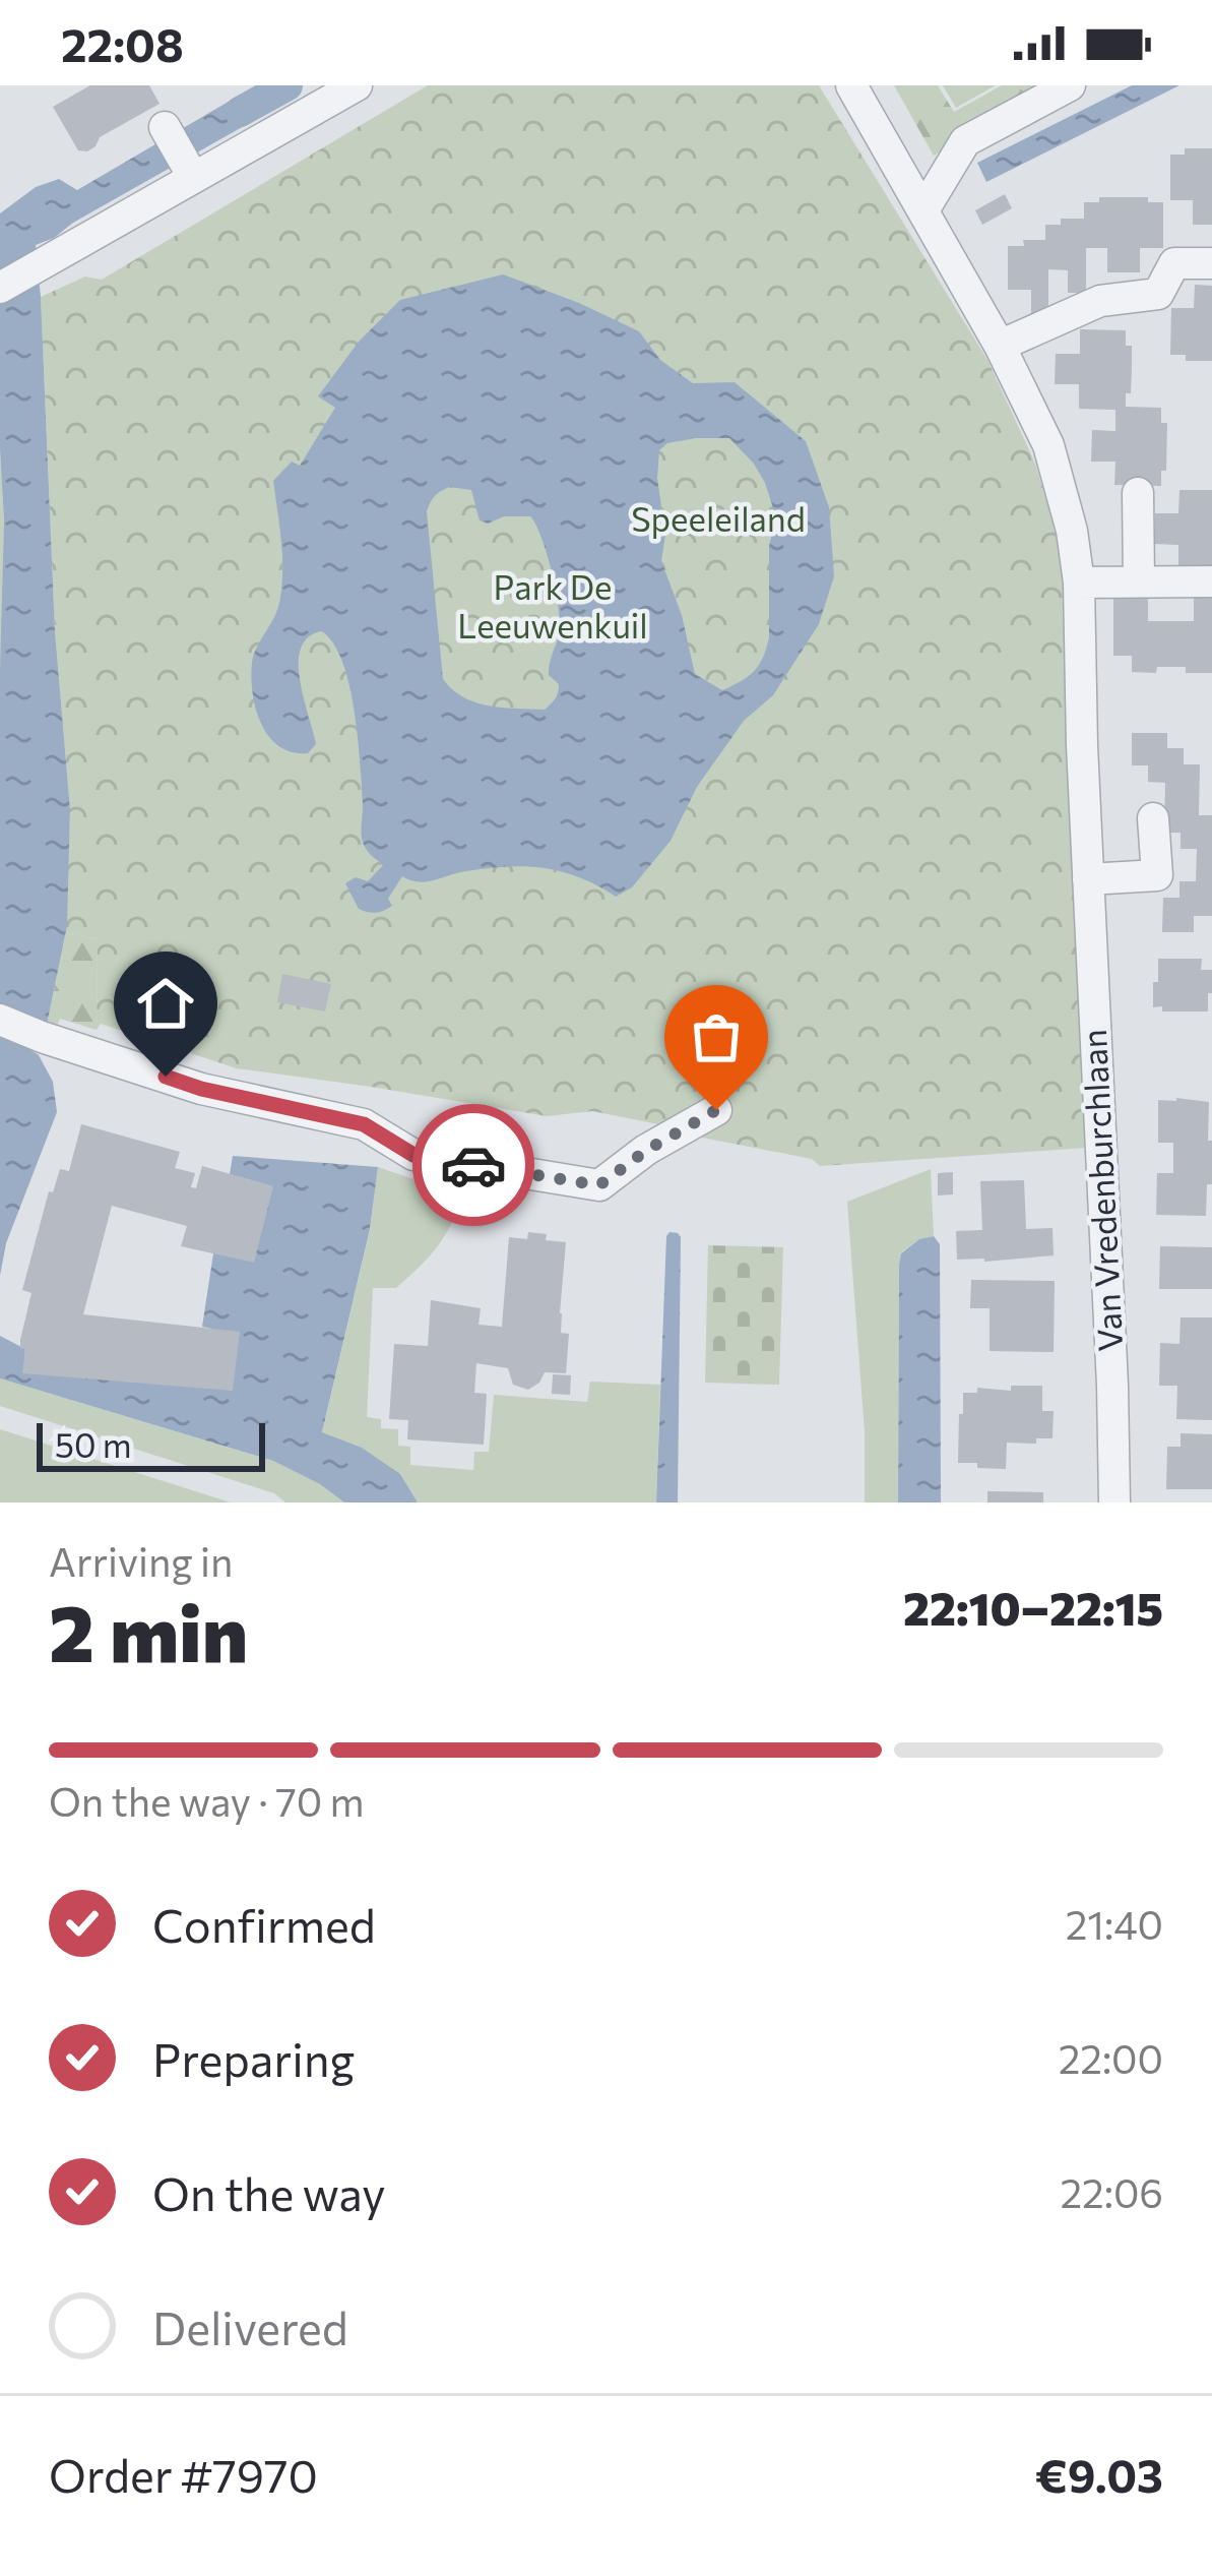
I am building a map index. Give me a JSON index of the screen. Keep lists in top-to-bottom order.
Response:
{
  "streets": {
    "street": ["Van Vredenburchlaan"]
  },
  "parks": ["Speeleiland", "Park De Leeuwenkuil"],
  "scale_bar": "50 m",
  "page": {
    "status": "22:08",
    "scale": "50 m",
    "heading": ["2 min", "Arriving in", "22:10–22:15"],
    "panel": ["Order #7970", "€9.03"],
    "bar": "On the way · 70 m",
    "list": [
      ["Confirmed", "21:40"],
      ["Preparing", "22:00"],
      ["On the way", "22:06"],
      "Delivered"
    ]
  }
}
